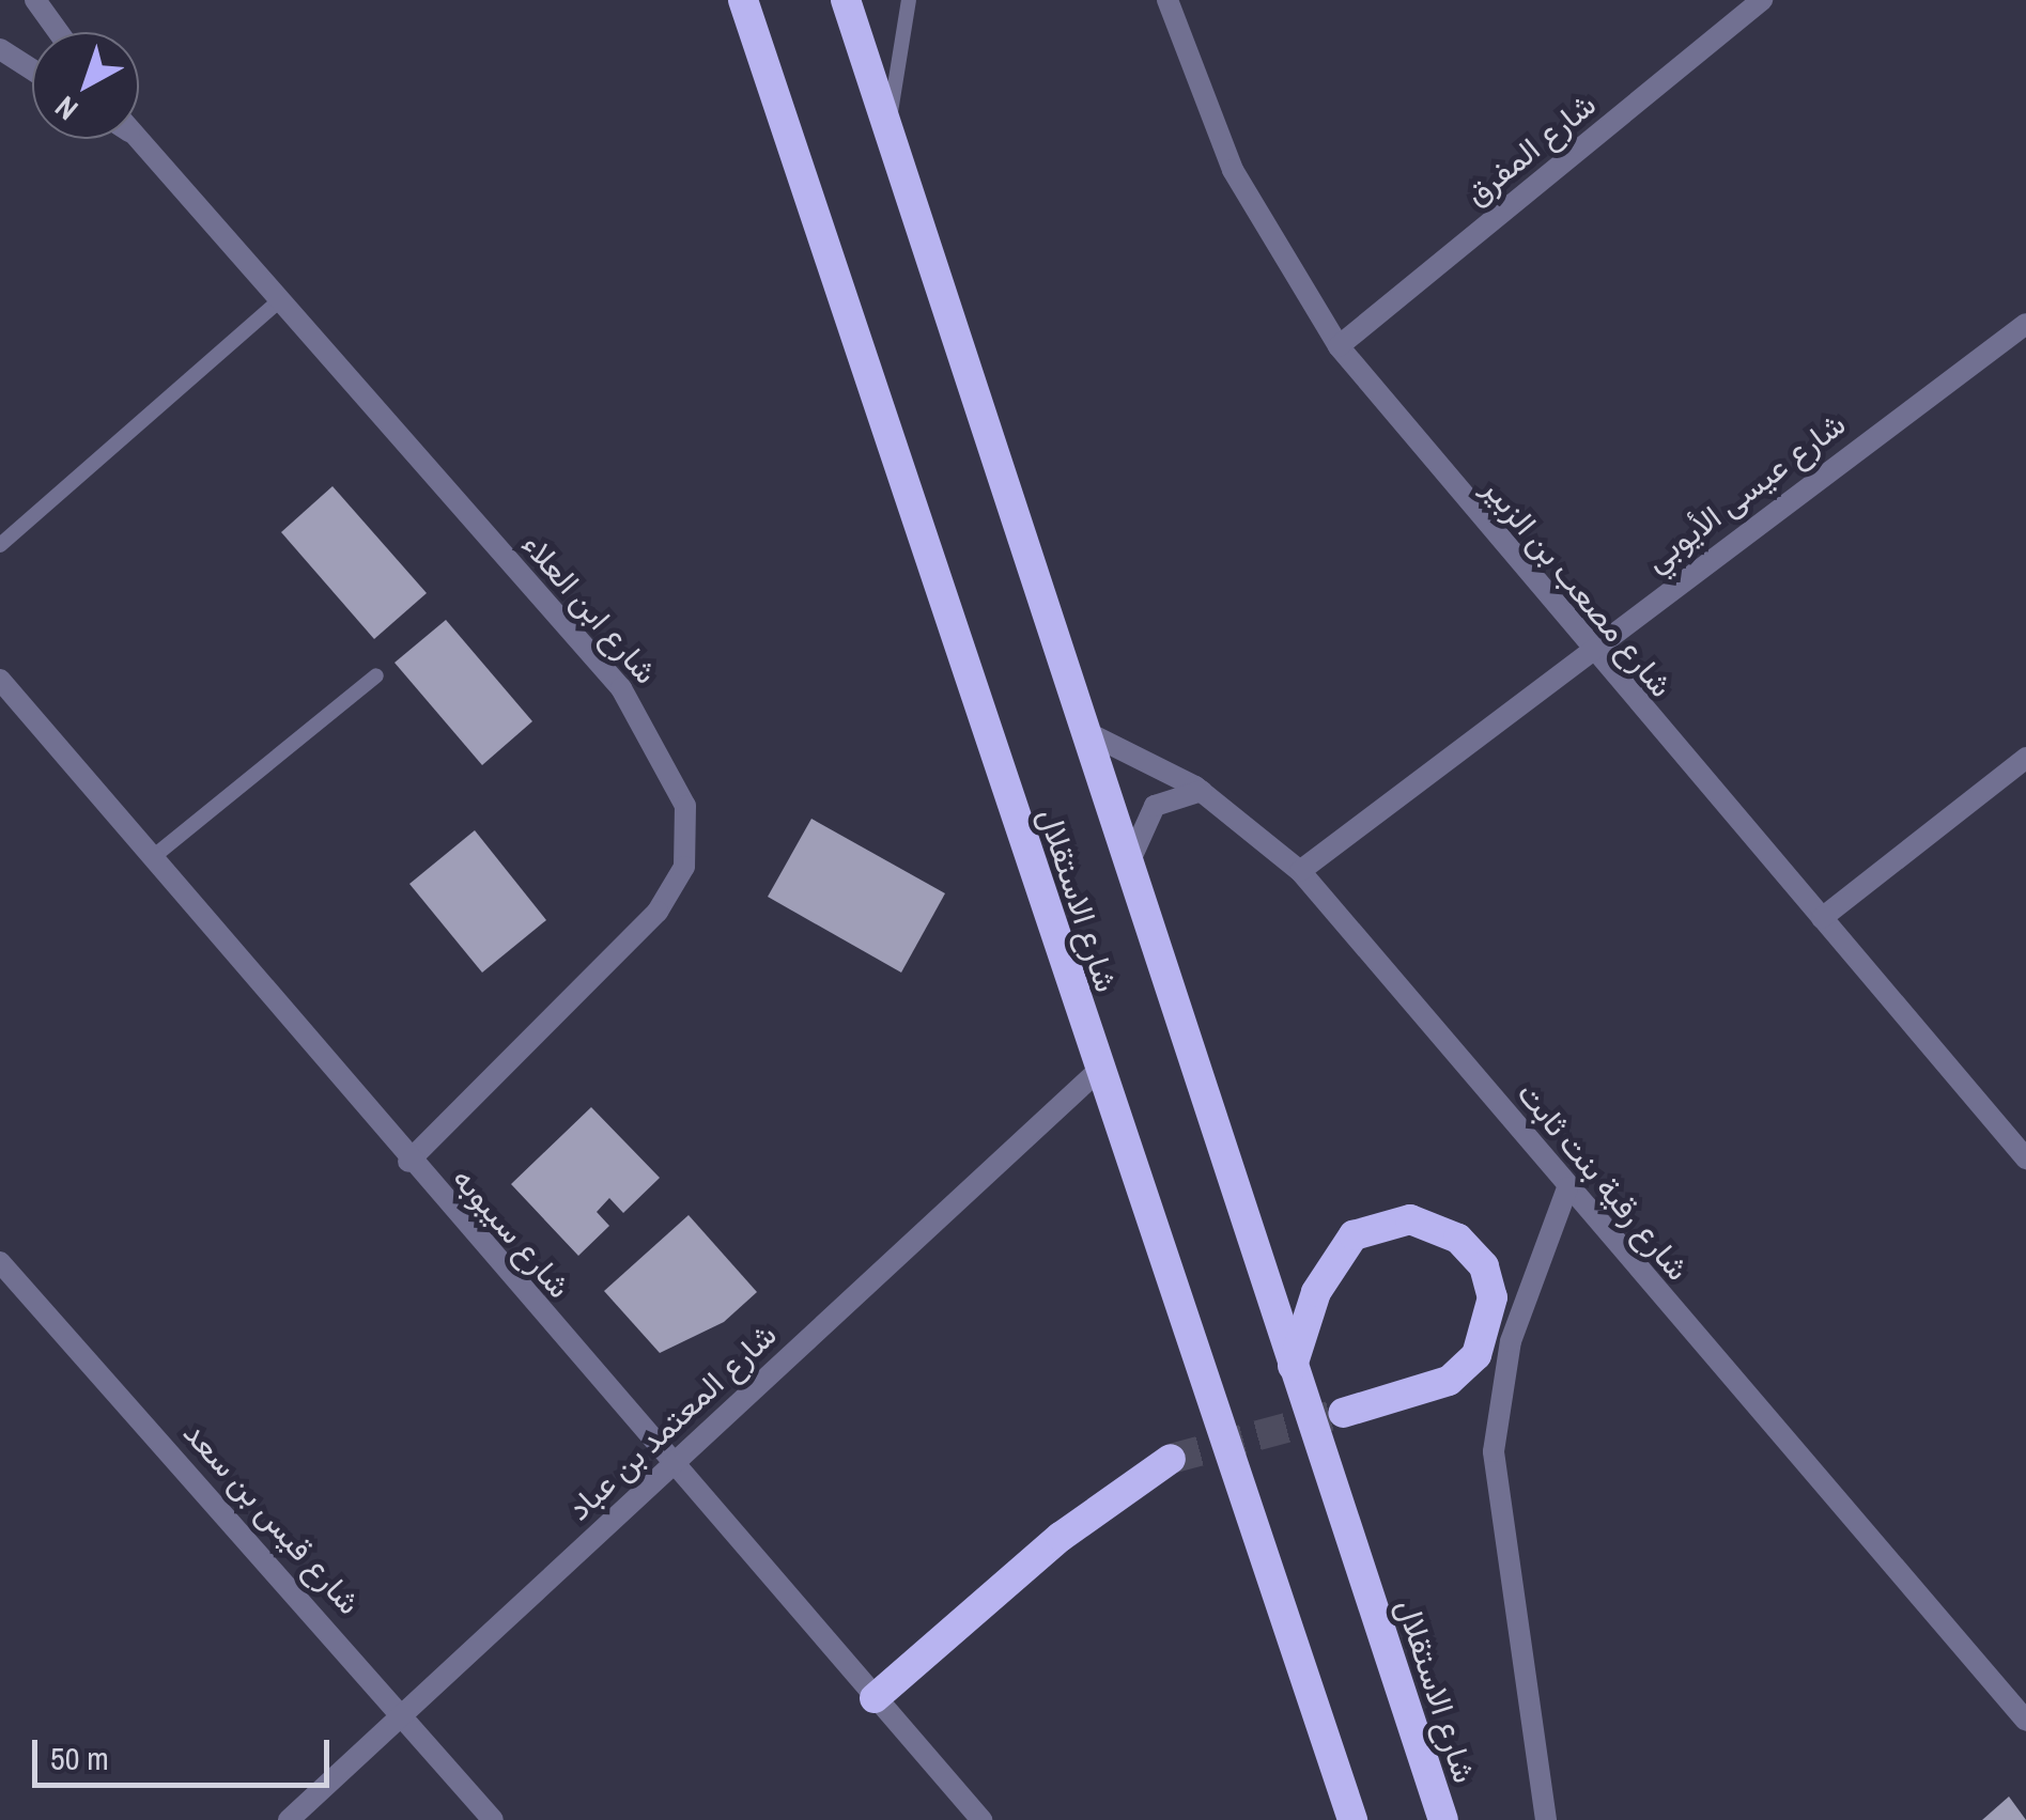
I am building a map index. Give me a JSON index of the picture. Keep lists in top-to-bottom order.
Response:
{
  "streets": {
    "highway": ["شارع الاستقلال"],
    "street": [
      "شارع المفرق",
      "شارع عيسى الأيوبي",
      "شارع مصعب بن الزبير",
      "شارع ابن العلاء",
      "شارع رقية بنت ثابت",
      "شارع سيبوبه",
      "شارع المعتمد بن عباد",
      "شارع قيس بن سعد"
    ]
  },
  "crossings": [
    ["شارع المفرق", "شارع مصعب بن الزبير"],
    ["شارع عيسى الأيوبي", "شارع مصعب بن الزبير"],
    ["شارع عيسى الأيوبي", "شارع رقية بنت ثابت"],
    ["شارع ابن العلاء", "شارع سيبوبه"],
    ["شارع الاستقلال", "شارع رقية بنت ثابت"],
    ["شارع الاستقلال", "شارع المعتمد بن عباد"],
    ["شارع سيبوبه", "شارع المعتمد بن عباد"],
    ["شارع المعتمد بن عباد", "شارع قيس بن سعد"]
  ],
  "scale_bar": "50 m",
  "north": "bottom left"
}
